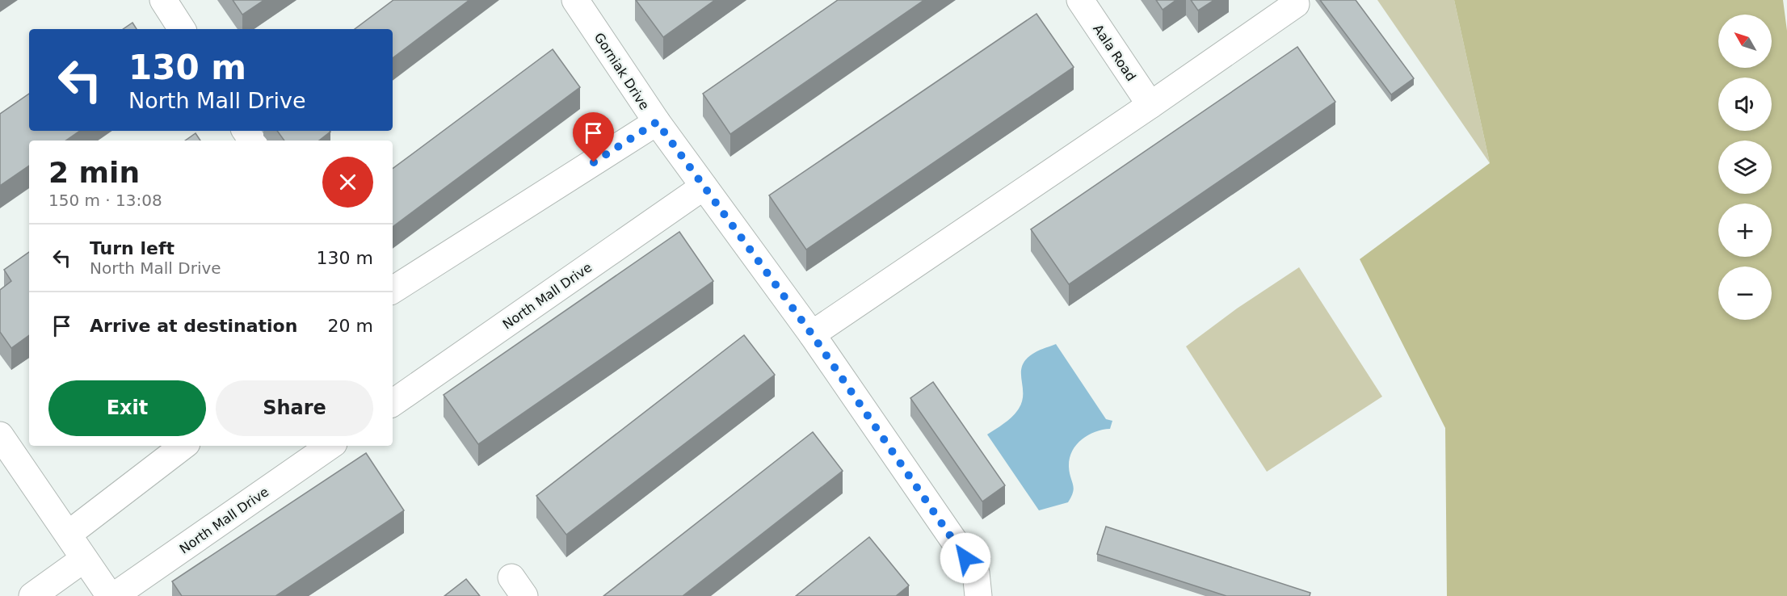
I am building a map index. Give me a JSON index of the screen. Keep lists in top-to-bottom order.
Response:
{
  "streets": {
    "street": ["Aala Road", "Gorniak Drive", "North Mall Drive"]
  },
  "crossings": [
    ["Gorniak Drive", "North Mall Drive"]
  ],
  "north": "top left",
  "page": {
    "map_buttons": ["+", "−"],
    "turn": ["130 m", "North Mall Drive"],
    "heading": ["2 min", "150 m · 13:08"],
    "list": [
      {
        "name": "Turn left",
        "note": "North Mall Drive",
        "value": "130 m"
      },
      {
        "name": "Arrive at destination",
        "value": "20 m"
      }
    ],
    "buttons": ["Exit", "Share"]
  }
}
